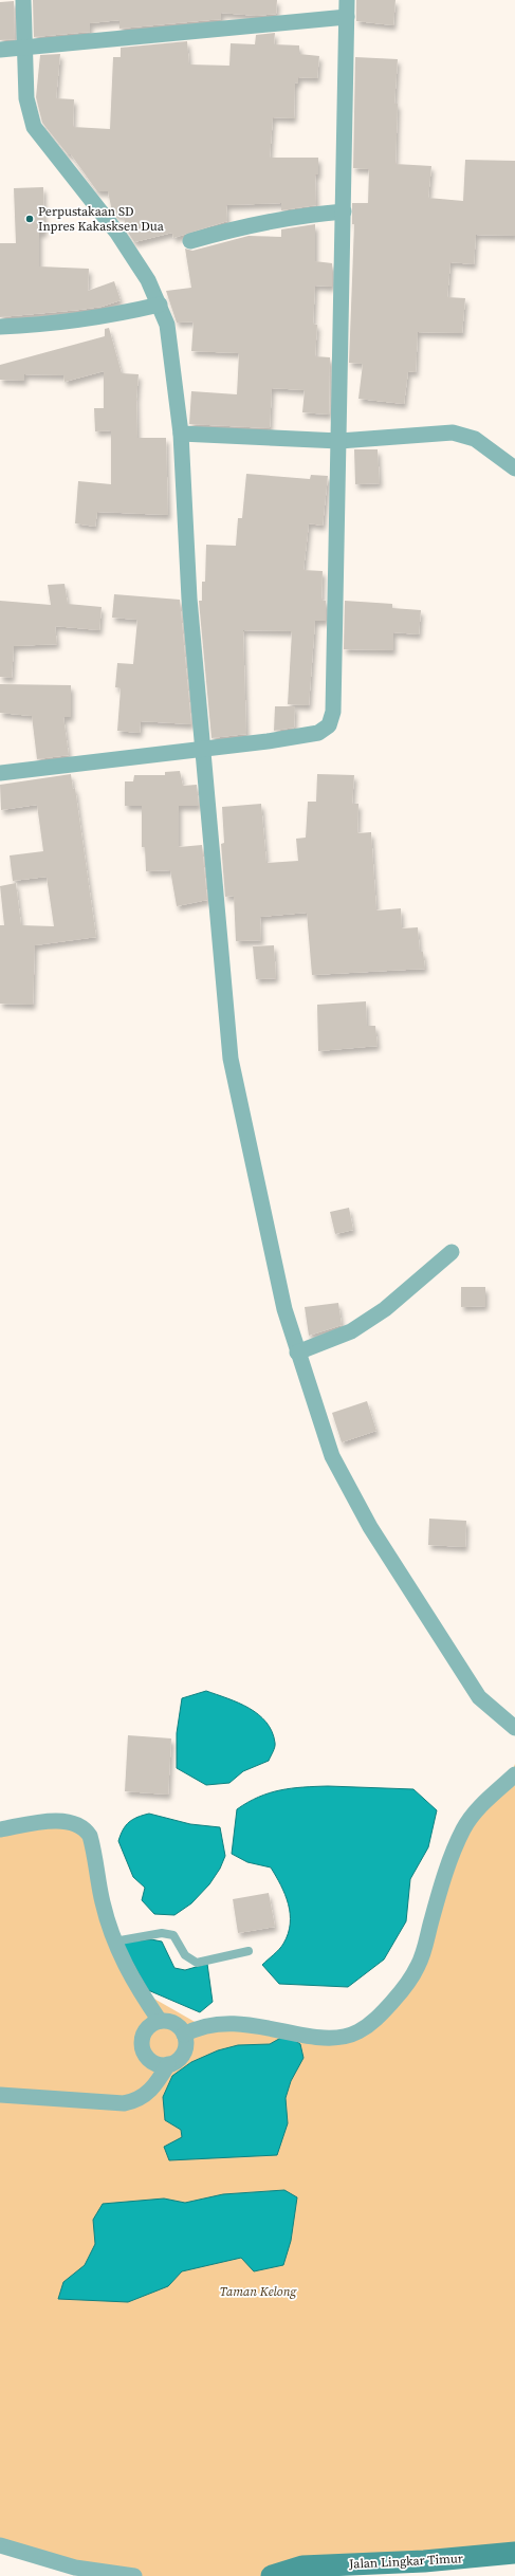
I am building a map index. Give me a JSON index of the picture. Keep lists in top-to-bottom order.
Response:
{
  "streets": {
    "main road": ["Jalan Lingkar Timur"]
  },
  "parks": ["Taman Kelong"],
  "places": ["Perpustakaan SD Inpres Kakasksen Dua"]
}
